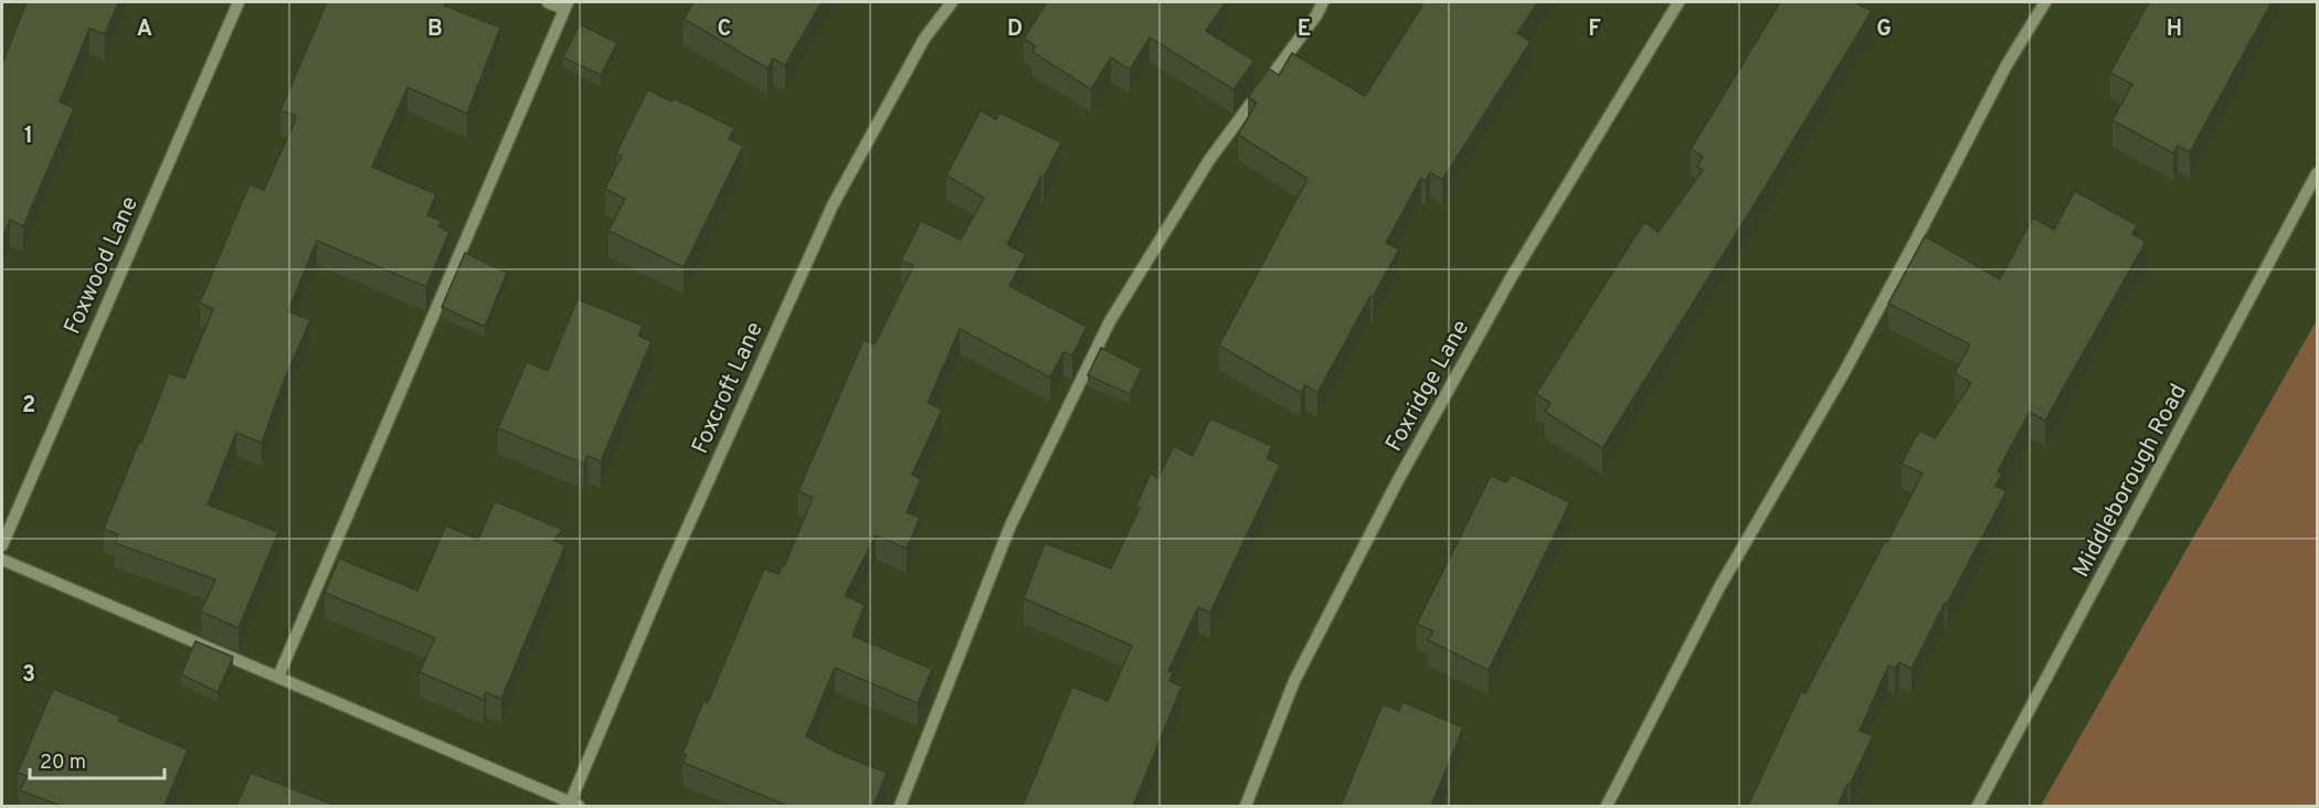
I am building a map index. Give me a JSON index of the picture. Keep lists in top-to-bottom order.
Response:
{
  "streets": {
    "street": [
      "Foxwood Lane",
      "Foxridge Lane",
      "Foxcroft Lane",
      "Middleborough Road"
    ]
  },
  "scale_bar": "20 m",
  "grid": {
    "columns": [
      "A",
      "B",
      "C",
      "D",
      "E",
      "F",
      "G",
      "H"
    ],
    "rows": ["1", "2", "3"]
  }
}
